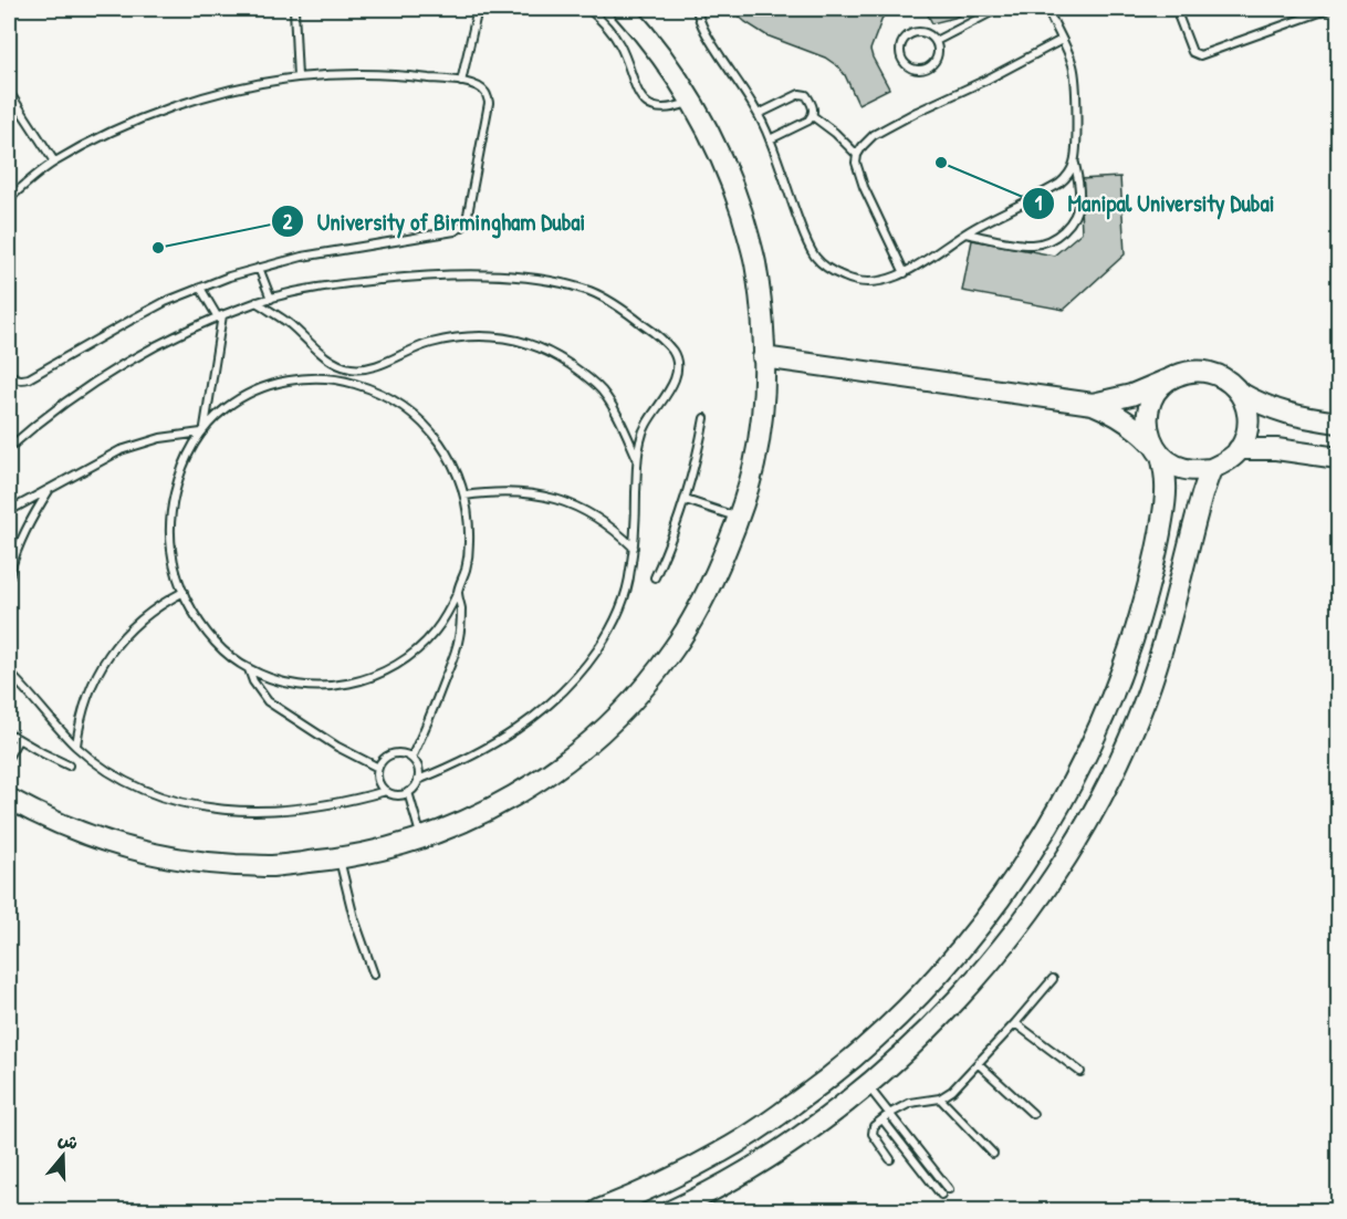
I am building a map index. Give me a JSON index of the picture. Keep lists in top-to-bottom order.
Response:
{
  "places": ["Manipal University Dubai", "University of Birmingham Dubai"],
  "north": "top"
}
